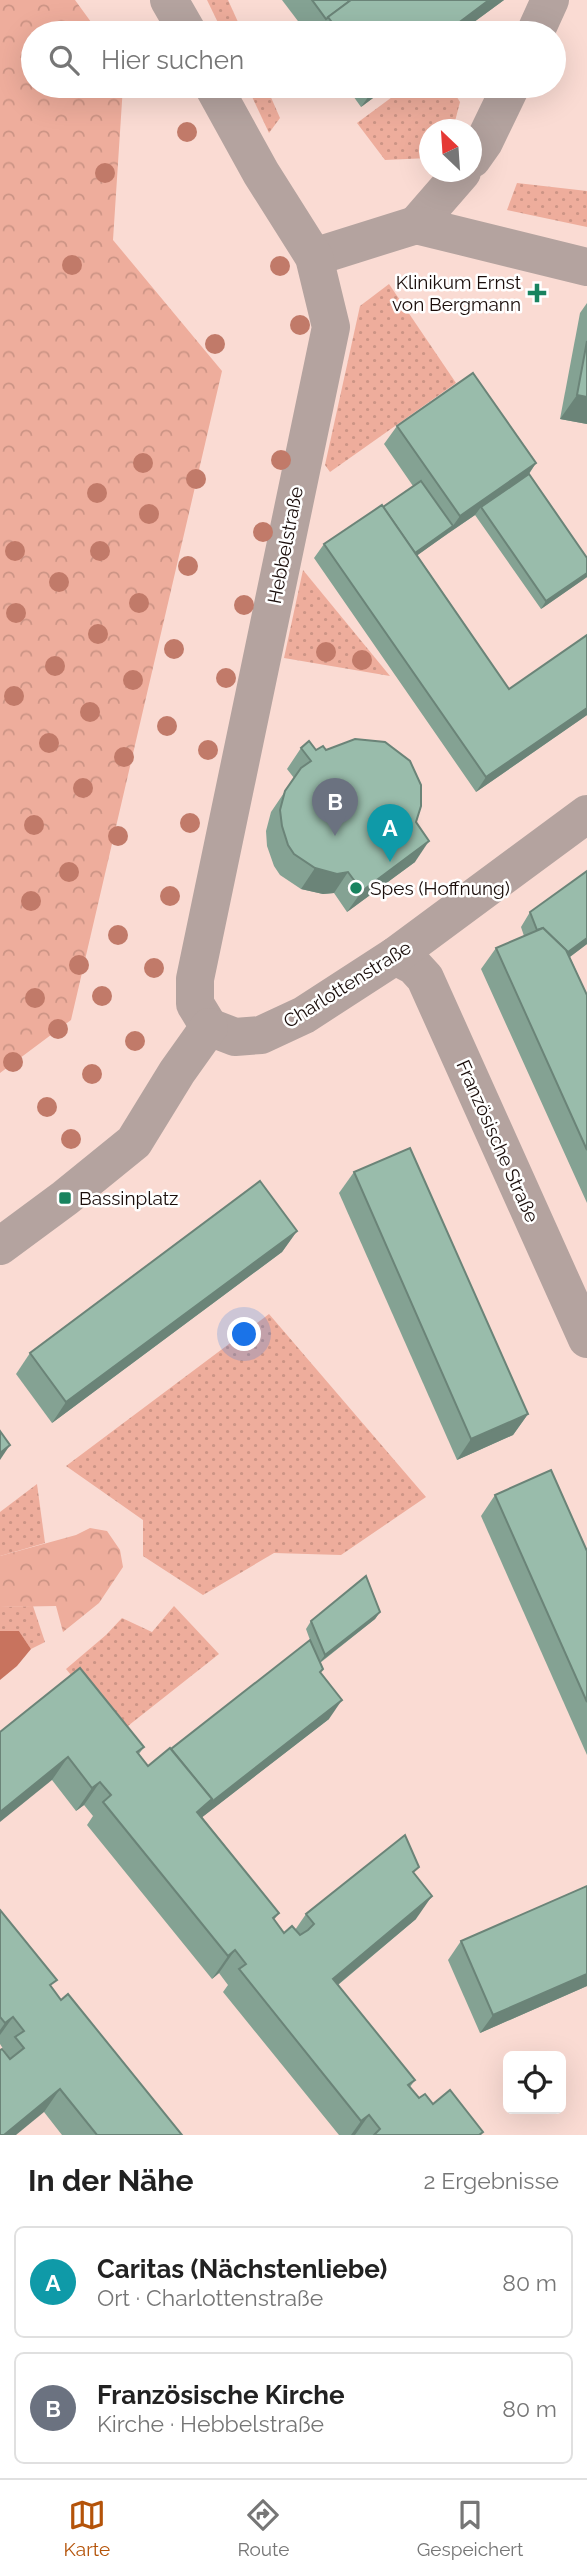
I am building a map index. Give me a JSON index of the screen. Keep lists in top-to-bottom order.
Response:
{
  "streets": {
    "street": ["Hebbelstraße", "Charlottenstraße", "Französische Straße"]
  },
  "crossings": [
    ["Hebbelstraße", "Charlottenstraße"],
    ["Charlottenstraße", "Französische Straße"]
  ],
  "places": {
    "health": ["Klinikum Ernst von Bergmann"],
    "other": ["Spes (Hoffnung)"],
    "transit": ["Bassinplatz"]
  },
  "north": "top left",
  "page": {
    "search": "Hier suchen",
    "pins": ["B", "A"],
    "heading": ["In der Nähe", "2 Ergebnisse"],
    "list": [
      {
        "mark": "A",
        "name": "Caritas (Nächstenliebe)",
        "note": "Ort · Charlottenstraße",
        "value": "80 m"
      },
      {
        "mark": "B",
        "name": "Französische Kirche",
        "note": "Kirche · Hebbelstraße",
        "value": "80 m"
      }
    ],
    "nav": ["Karte", "Route", "Gespeichert"]
  }
}
